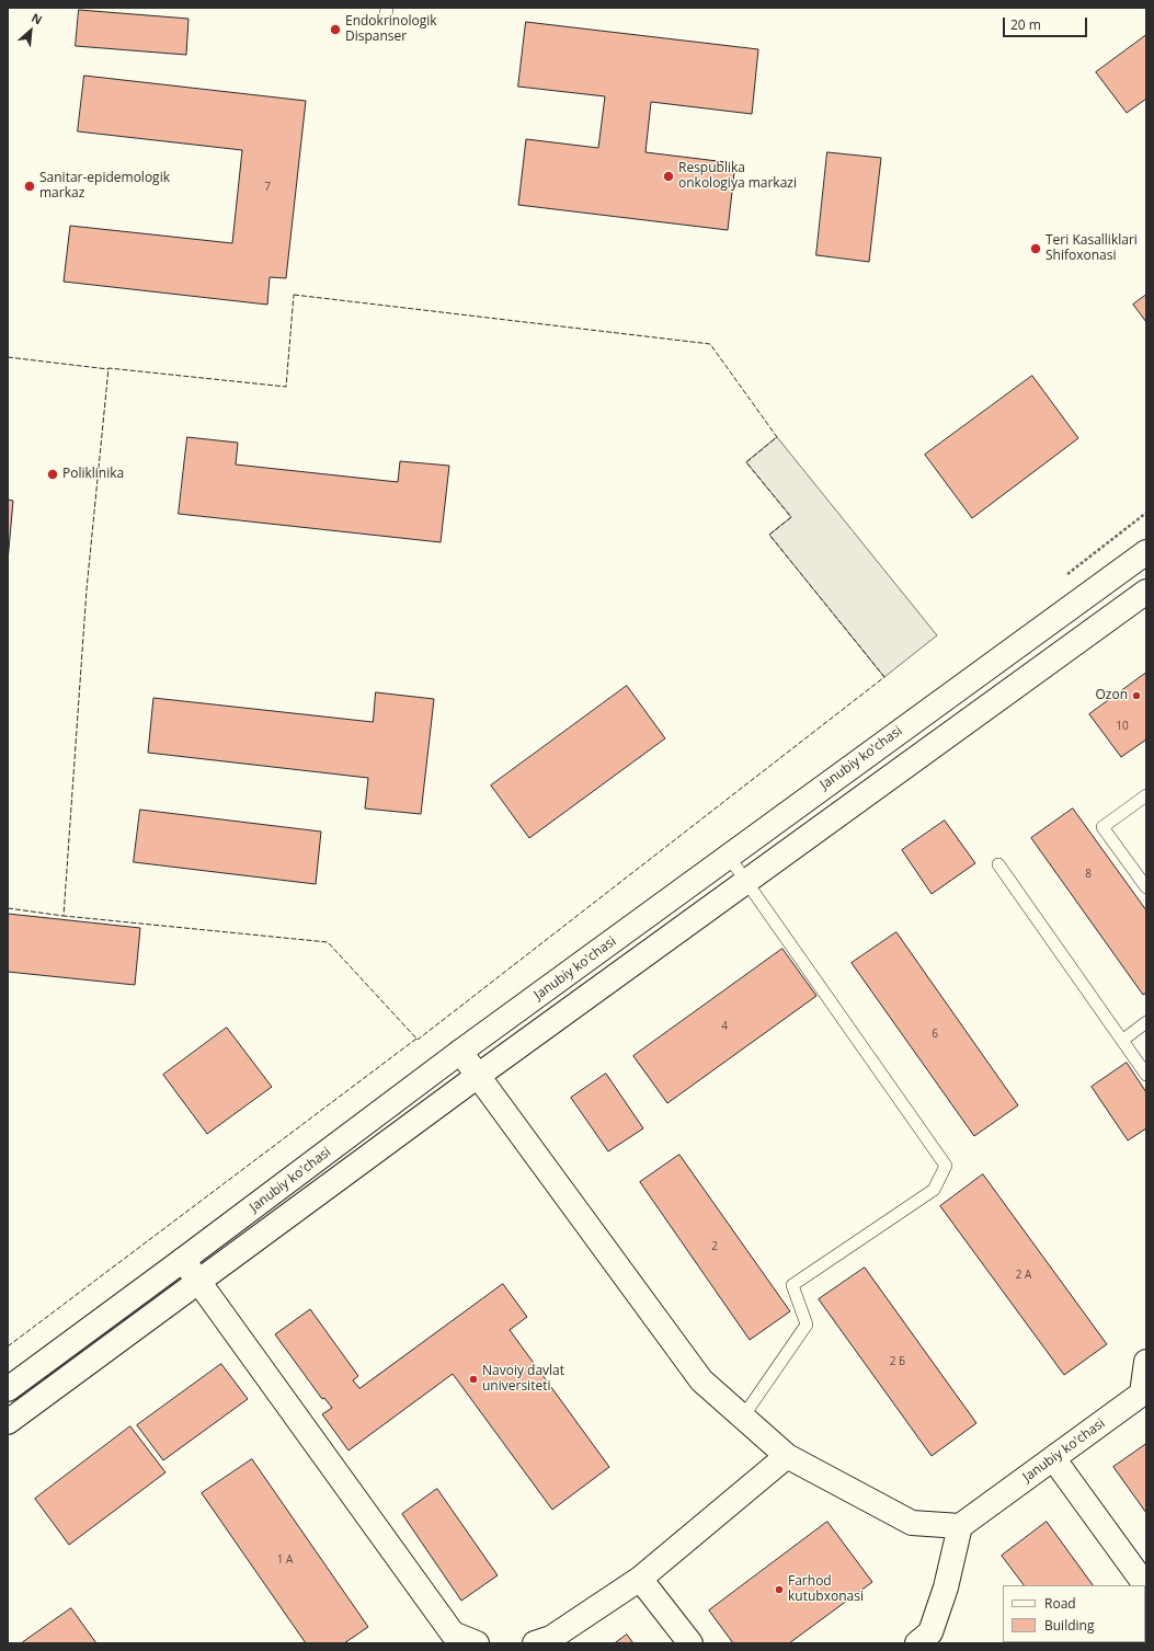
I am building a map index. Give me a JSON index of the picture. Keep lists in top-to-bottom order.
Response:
{
  "streets": {
    "main road": ["Janubiy ko'chasi"]
  },
  "places": [
    "Endokrinologik Dispanser",
    "Respublika onkologiya markazi",
    "Sanitar-epidemologik markaz",
    "Teri Kasalliklari Shifoxonasi",
    "Poliklinika",
    "Ozon",
    "Navoiy davlat universiteti",
    "Farhod kutubxonasi"
  ],
  "house_numbers": [
    "7",
    "10",
    "8",
    "4",
    "6",
    "2",
    "2 А",
    "2 Б",
    "1 А"
  ],
  "legend": ["Road", "Building"],
  "scale_bar": "20 m",
  "north": "top right"
}
